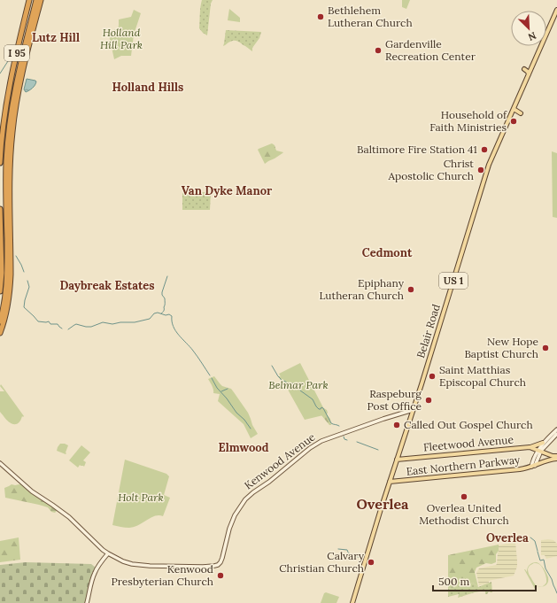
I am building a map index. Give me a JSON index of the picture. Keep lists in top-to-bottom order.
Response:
{
  "streets": {
    "highway": ["I 95"],
    "main road": [
      "US 1",
      "Belair Road",
      "Fleetwood Avenue",
      "Kenwood Avenue",
      "East Northern Parkway"
    ]
  },
  "crossings": [
    ["Belair Road", "Fleetwood Avenue"],
    ["Belair Road", "Kenwood Avenue"],
    ["Belair Road", "East Northern Parkway"],
    ["Fleetwood Avenue", "East Northern Parkway"]
  ],
  "districts": [
    "Lutz Hill",
    "Holland Hills",
    "Van Dyke Manor",
    "Cedmont",
    "Daybreak Estates",
    "Elmwood",
    "Overlea",
    "Overlea"
  ],
  "parks": ["Holland Hill Park", "Belmar Park", "Holt Park"],
  "places": [
    "Bethlehem Lutheran Church",
    "Gardenville Recreation Center",
    "Household of Faith Ministries",
    "Baltimore Fire Station 41",
    "Christ Apostolic Church",
    "Epiphany Lutheran Church",
    "New Hope Baptist Church",
    "Saint Matthias Episcopal Church",
    "Raspeburg Post Office",
    "Called Out Gospel Church",
    "Overlea United Methodist Church",
    "Calvary Christian Church",
    "Kenwood Presbyterian Church"
  ],
  "scale_bar": "500 m",
  "north": "bottom right"
}
